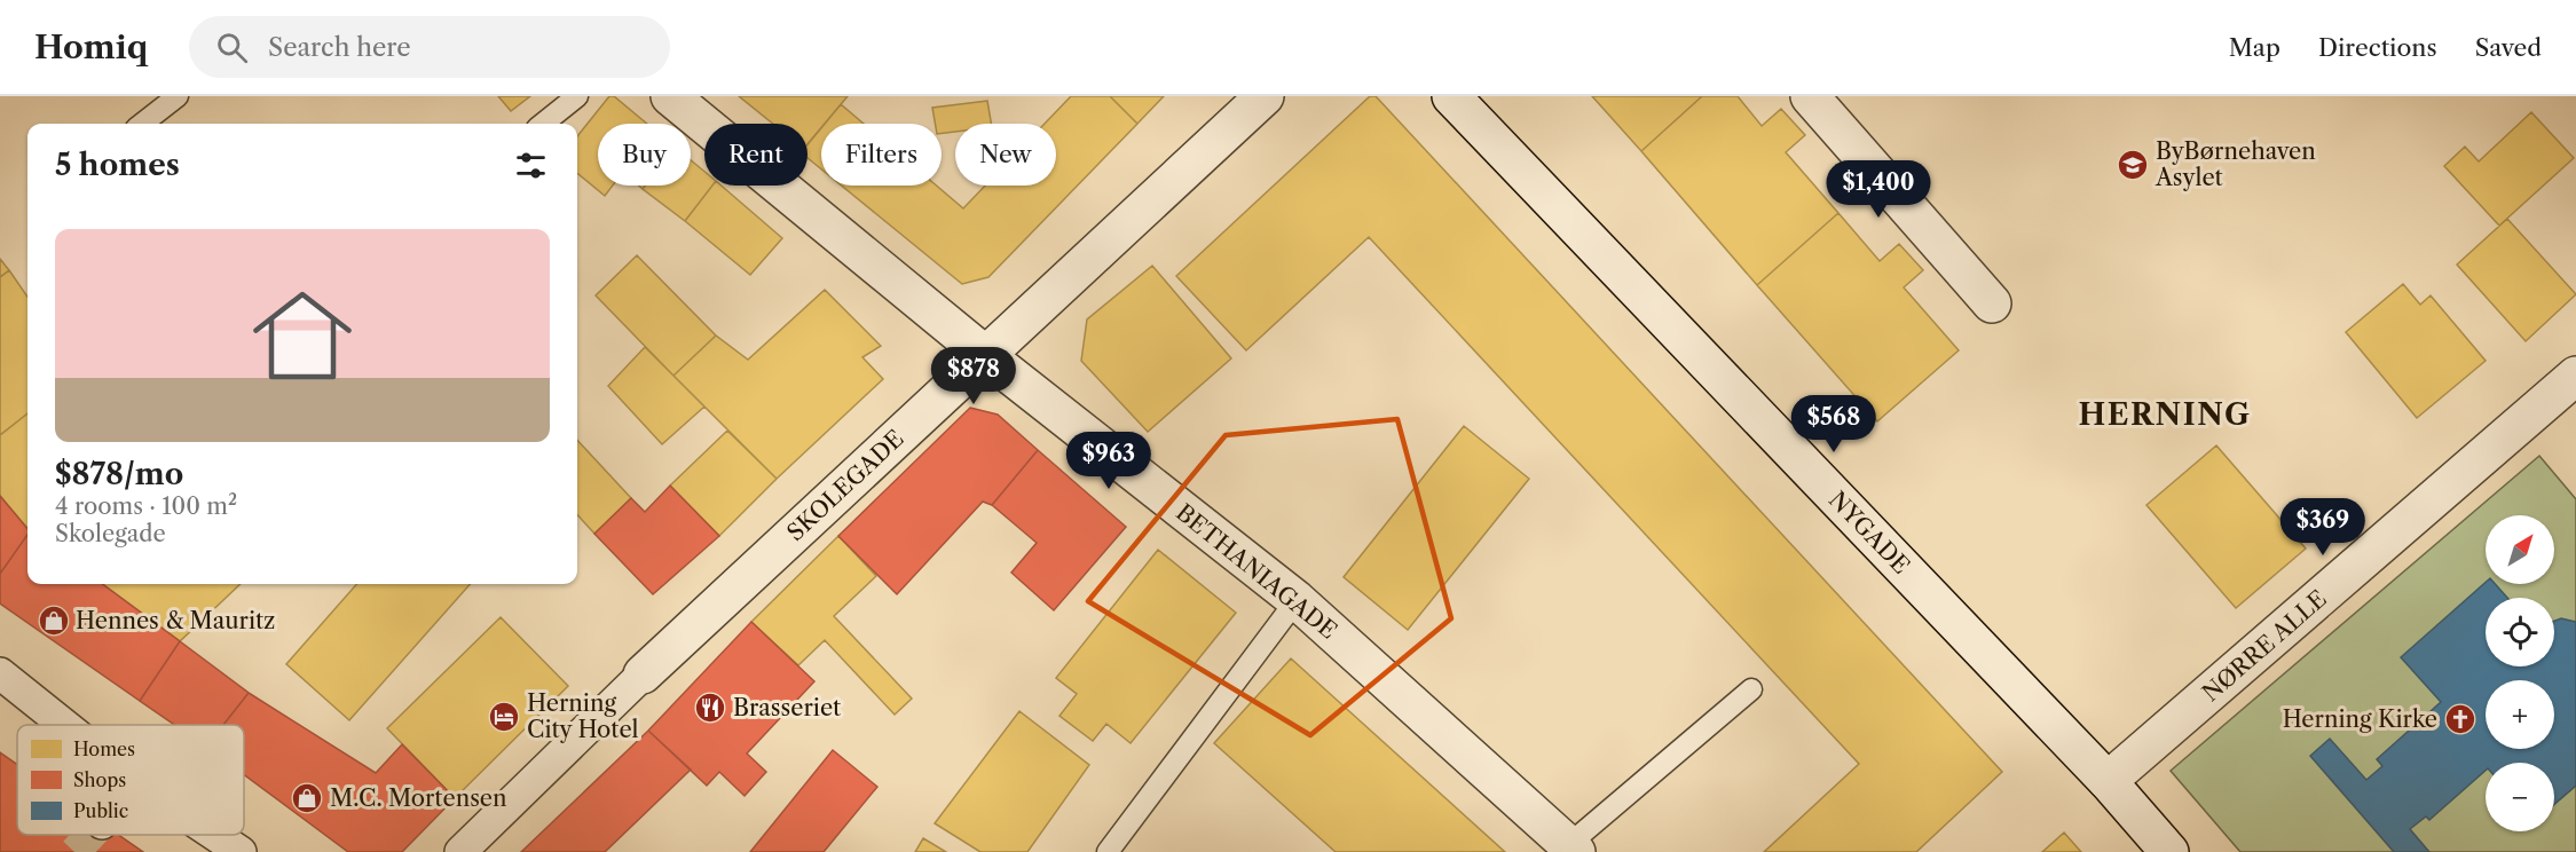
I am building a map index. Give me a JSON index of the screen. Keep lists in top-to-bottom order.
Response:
{
  "streets": {
    "street": [
      "SKOLEGADE",
      "NYGADE",
      "BETHANIAGADE",
      "NØRRE ALLE"
    ]
  },
  "crossings": [
    ["SKOLEGADE", "BETHANIAGADE"],
    ["NYGADE", "NØRRE ALLE"]
  ],
  "districts": ["HERNING"],
  "places": {
    "school or university": ["ByBørnehaven Asylet"],
    "shop": ["Hennes & Mauritz", "M.C. Mortensen"],
    "restaurant": ["Brasseriet"],
    "hotel": ["Herning City Hotel"],
    "church": ["Herning Kirke"]
  },
  "legend": ["Homes", "Shops", "Public"],
  "north": "top right",
  "page": {
    "header": "Homiq",
    "search": "Search here",
    "nav": ["Map", "Directions", "Saved"],
    "chip": [
      "Buy",
      "Rent",
      "Filters",
      "New"
    ],
    "heading": "5 homes",
    "price": [
      "$1,400",
      "$878",
      "$568",
      "$963",
      "$369"
    ],
    "list": [
      {
        "name": "$878/mo",
        "note": "4 rooms · 100 m² · Skolegade"
      }
    ],
    "map_buttons": ["+", "−"]
  }
}
